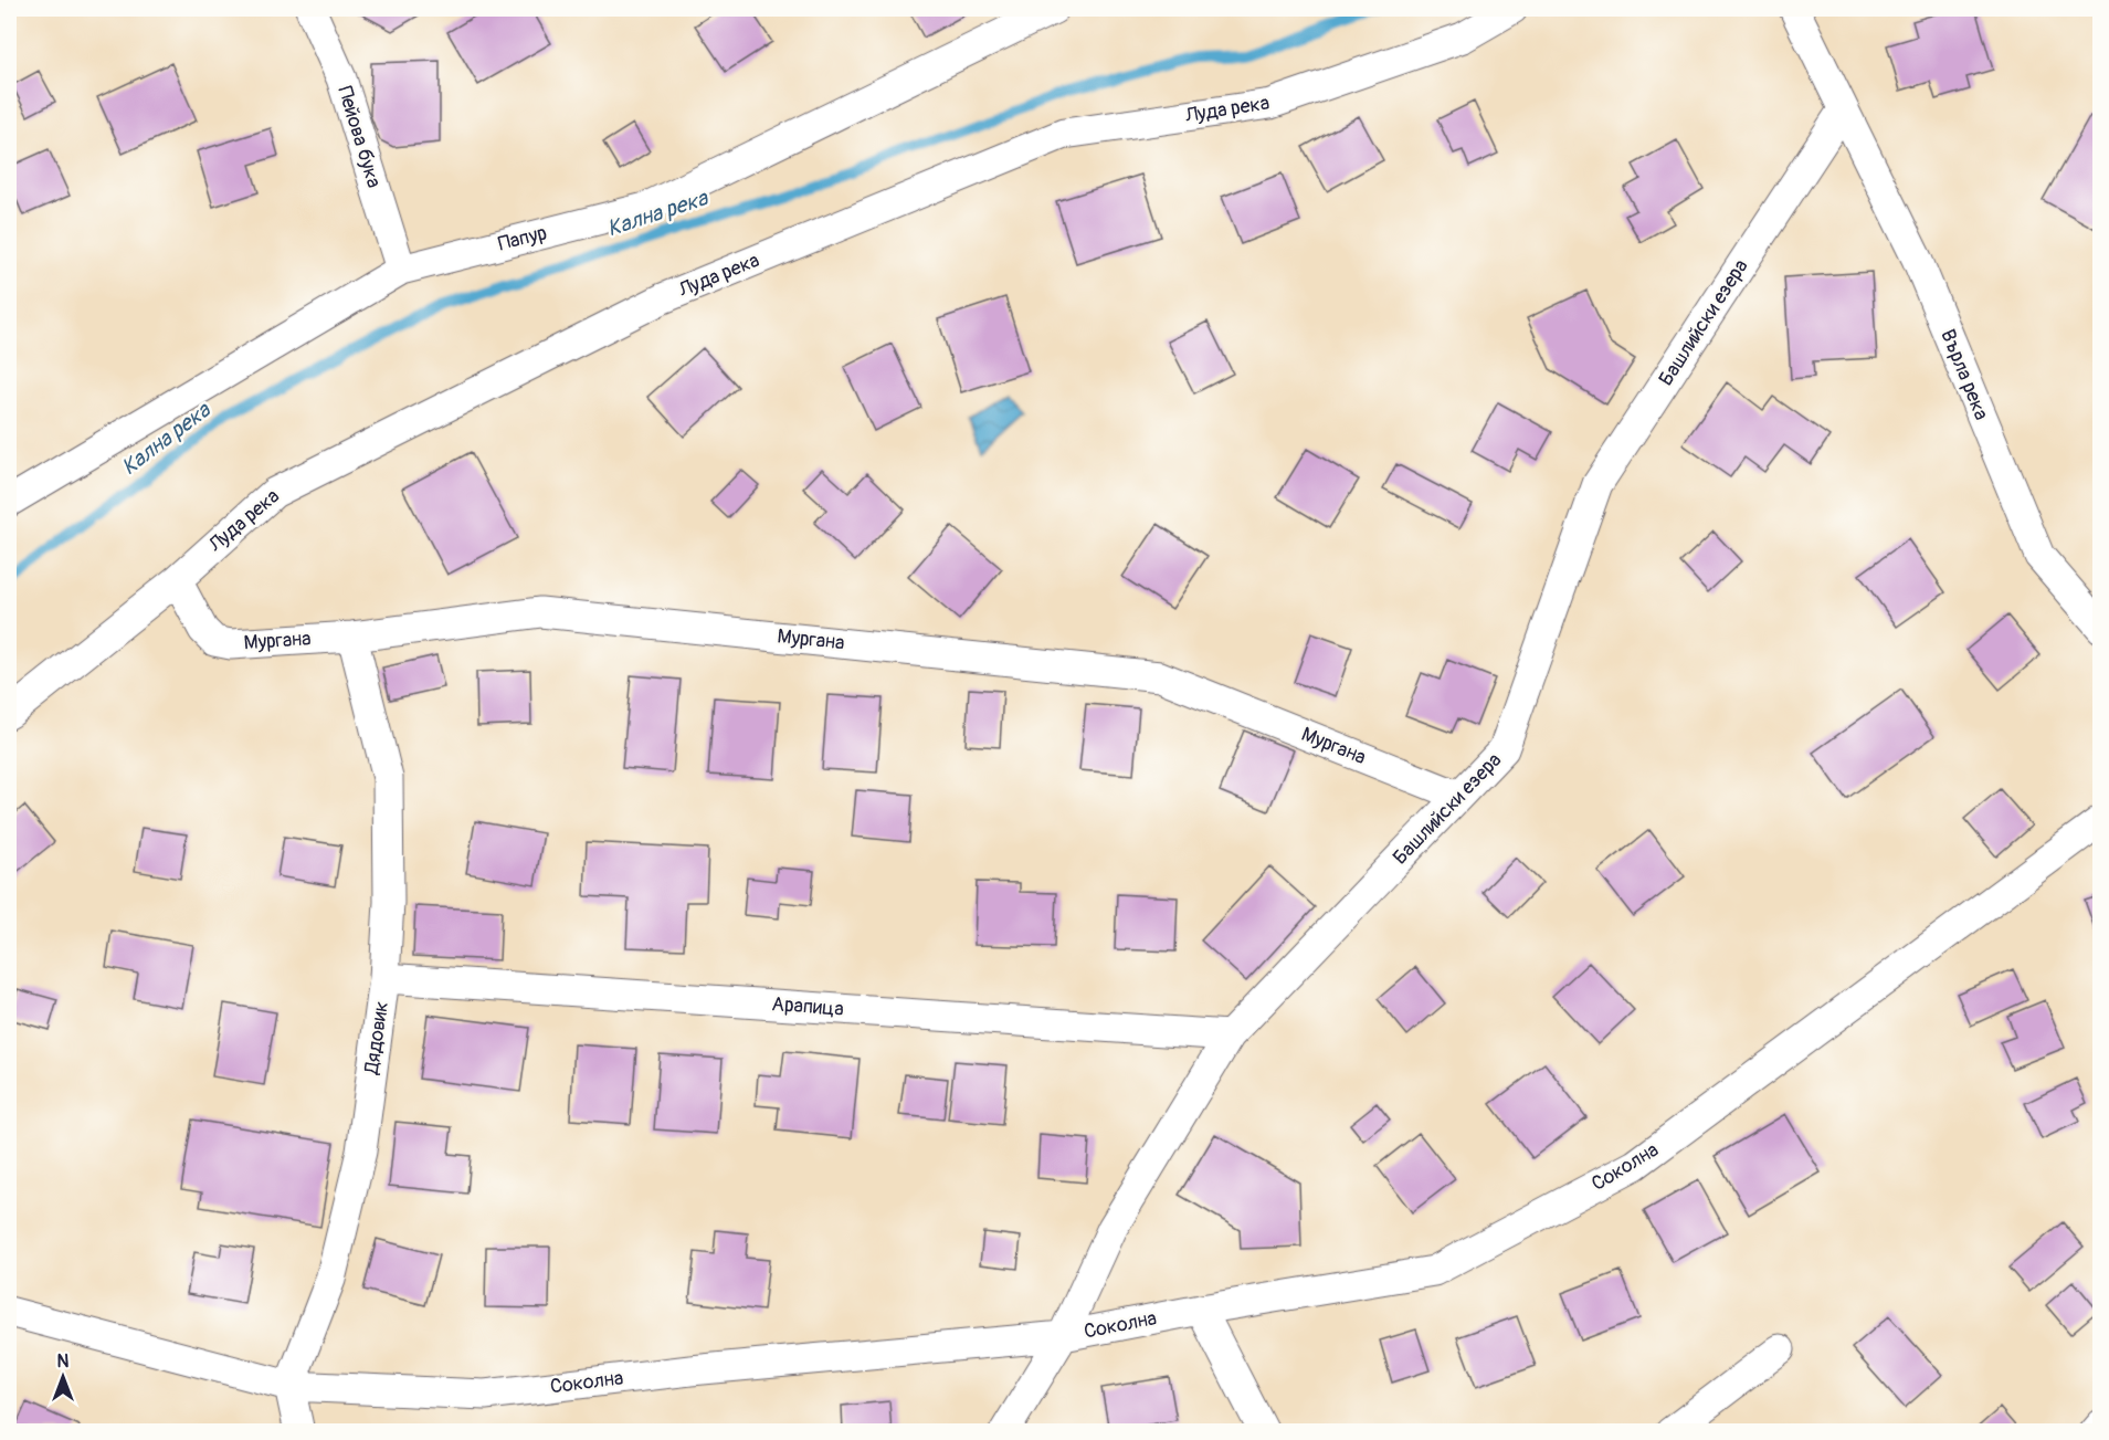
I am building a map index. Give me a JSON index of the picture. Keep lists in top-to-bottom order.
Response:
{
  "streets": {
    "street": [
      "Луда река",
      "Пейова бука",
      "Папур",
      "Башлийски езера",
      "Върла река",
      "Мургана",
      "Арапица",
      "Дядовик",
      "Соколна"
    ]
  },
  "crossings": [
    ["Луда река", "Мургана"],
    ["Пейова бука", "Папур"],
    ["Башлийски езера", "Върла река"],
    ["Башлийски езера", "Мургана"],
    ["Башлийски езера", "Арапица"],
    ["Башлийски езера", "Соколна"],
    ["Мургана", "Дядовик"],
    ["Арапица", "Дядовик"],
    ["Дядовик", "Соколна"]
  ],
  "water": ["Кална река"],
  "north": "top"
}
